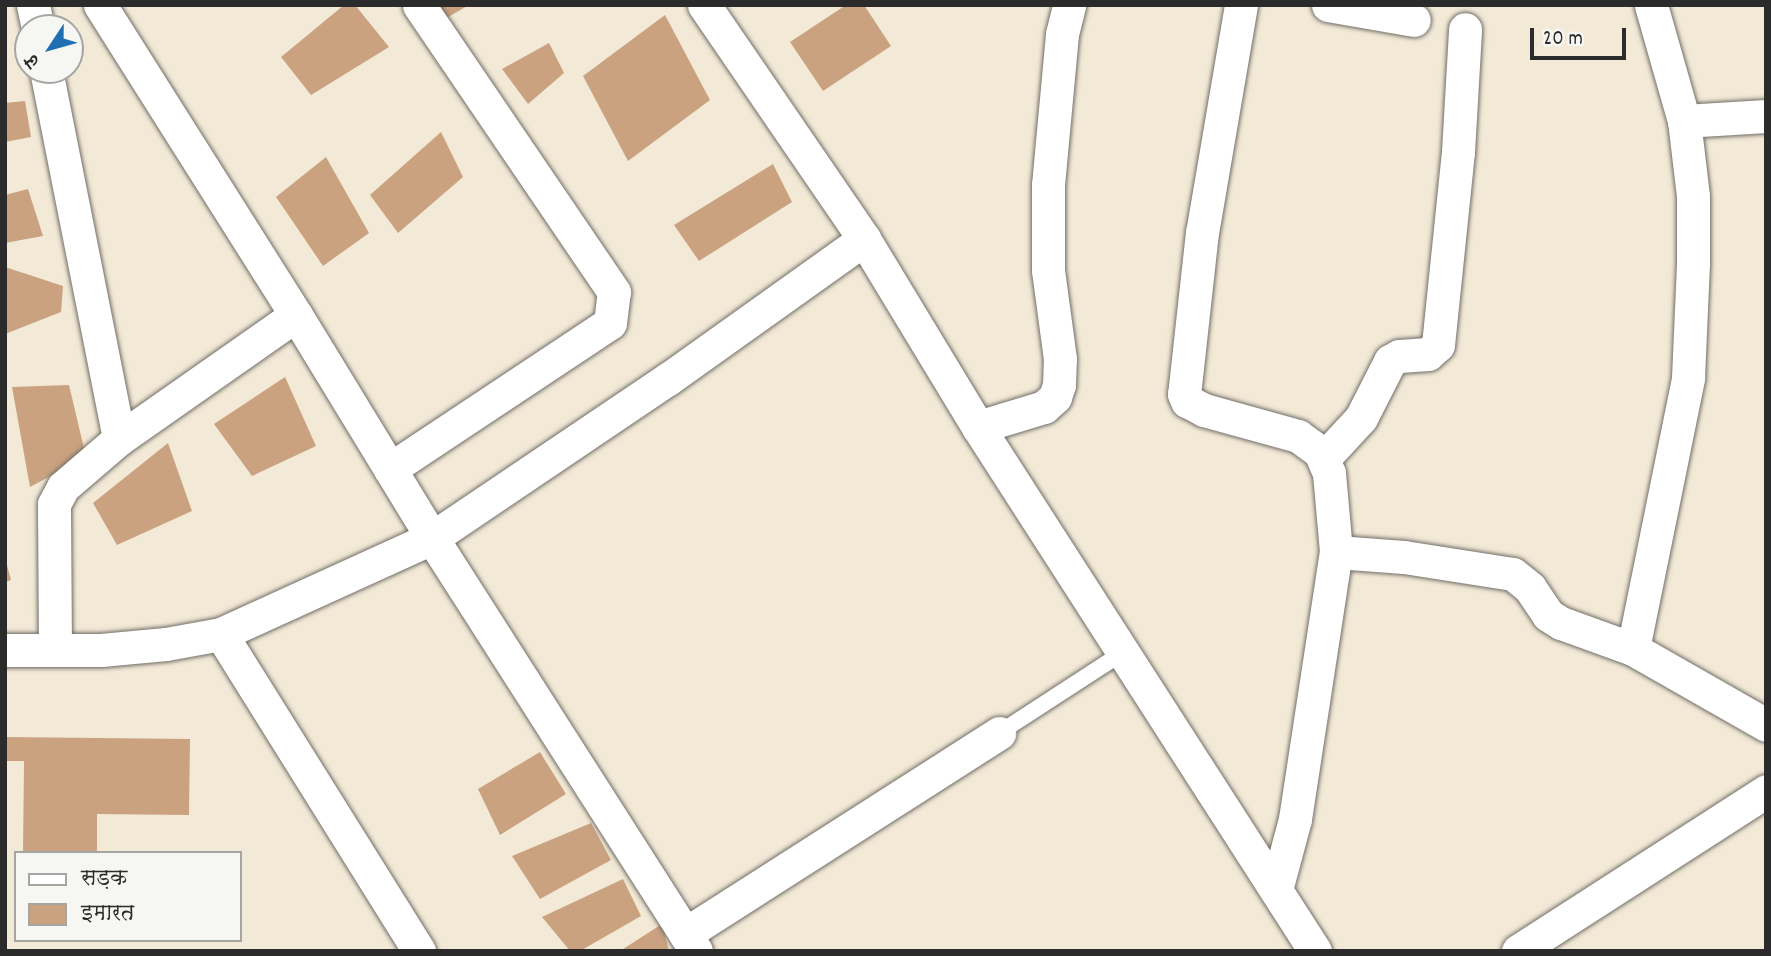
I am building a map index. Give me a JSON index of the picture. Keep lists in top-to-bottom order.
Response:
{
  "legend": ["सड़क", "इमारत"],
  "scale_bar": "20 m",
  "north": "bottom left"
}
